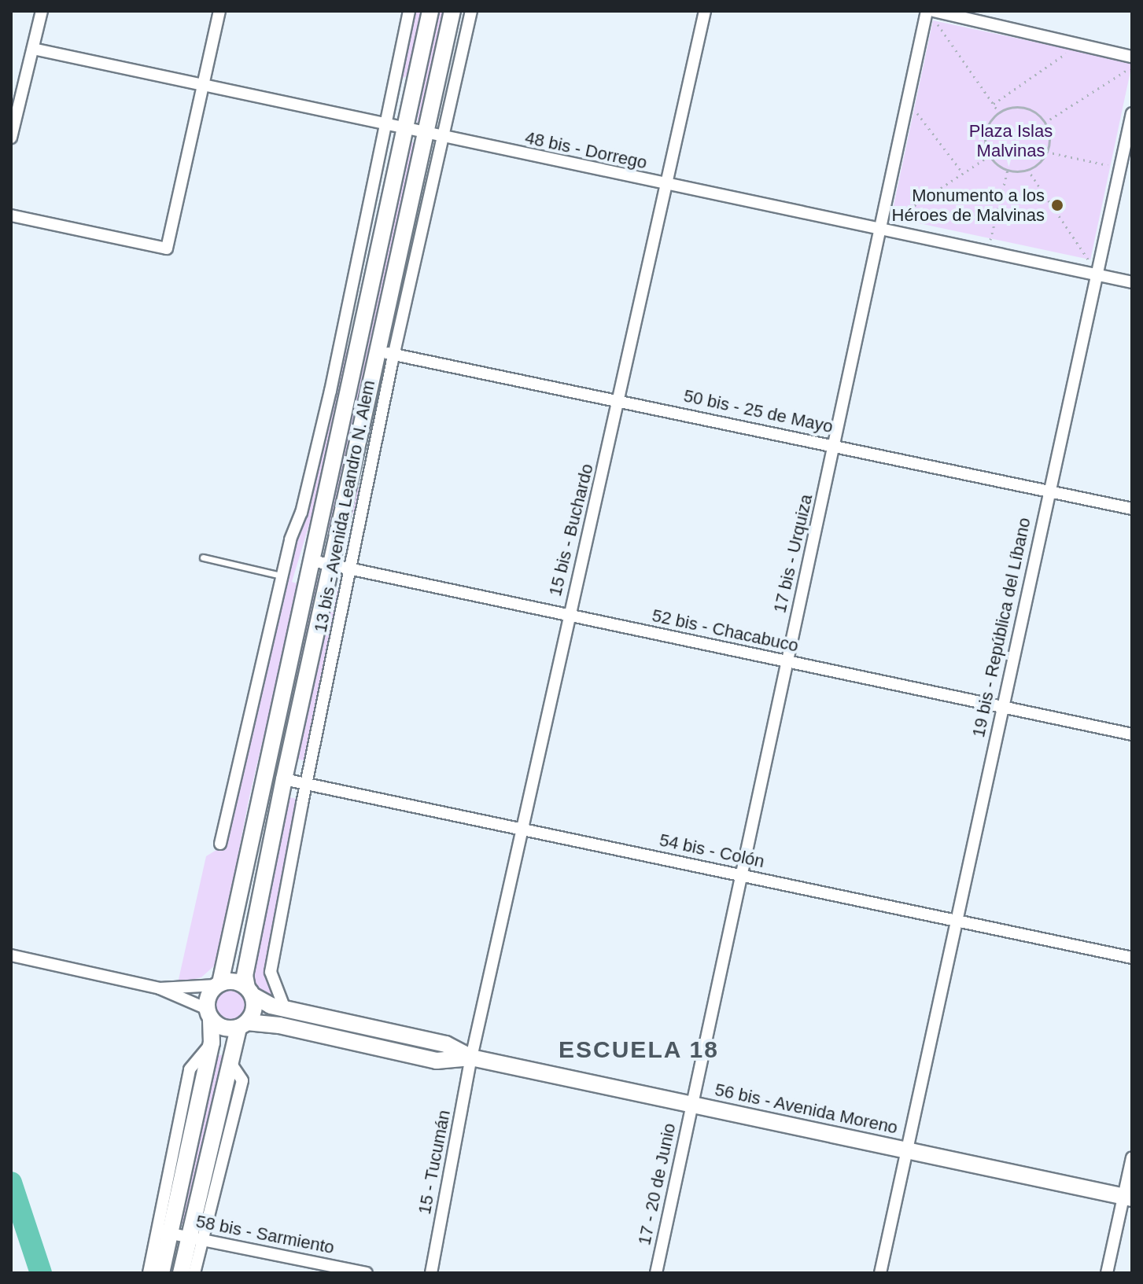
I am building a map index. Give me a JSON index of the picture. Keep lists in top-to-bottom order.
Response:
{
  "streets": {
    "main road": ["13 bis - Avenida Leandro N. Alem", "56 bis - Avenida Moreno"],
    "street": [
      "48 bis - Dorrego",
      "50 bis - 25 de Mayo",
      "15 bis - Buchardo",
      "17 bis - Urquiza",
      "19 bis - República del Líbano",
      "52 bis - Chacabuco",
      "54 bis - Colón",
      "15 - Tucumán",
      "17 - 20 de Junio",
      "58 bis - Sarmiento"
    ]
  },
  "crossings": [
    ["48 bis - Dorrego", "13 bis - Avenida Leandro N. Alem"],
    ["48 bis - Dorrego", "15 bis - Buchardo"],
    ["48 bis - Dorrego", "17 bis - Urquiza"],
    ["48 bis - Dorrego", "19 bis - República del Líbano"],
    ["50 bis - 25 de Mayo", "13 bis - Avenida Leandro N. Alem"],
    ["50 bis - 25 de Mayo", "15 bis - Buchardo"],
    ["50 bis - 25 de Mayo", "17 bis - Urquiza"],
    ["50 bis - 25 de Mayo", "19 bis - República del Líbano"],
    ["13 bis - Avenida Leandro N. Alem", "52 bis - Chacabuco"],
    ["13 bis - Avenida Leandro N. Alem", "54 bis - Colón"],
    ["13 bis - Avenida Leandro N. Alem", "56 bis - Avenida Moreno"],
    ["15 bis - Buchardo", "52 bis - Chacabuco"],
    ["15 bis - Buchardo", "54 bis - Colón"],
    ["15 bis - Buchardo", "56 bis - Avenida Moreno"],
    ["15 bis - Buchardo", "15 - Tucumán"],
    ["17 bis - Urquiza", "52 bis - Chacabuco"],
    ["17 bis - Urquiza", "54 bis - Colón"],
    ["17 bis - Urquiza", "56 bis - Avenida Moreno"],
    ["17 bis - Urquiza", "17 - 20 de Junio"],
    ["19 bis - República del Líbano", "52 bis - Chacabuco"],
    ["19 bis - República del Líbano", "54 bis - Colón"],
    ["19 bis - República del Líbano", "56 bis - Avenida Moreno"],
    ["56 bis - Avenida Moreno", "15 - Tucumán"],
    ["56 bis - Avenida Moreno", "17 - 20 de Junio"]
  ],
  "districts": ["ESCUELA 18"],
  "parks": ["Plaza Islas Malvinas"],
  "places": ["Monumento a los Héroes de Malvinas"]
}
